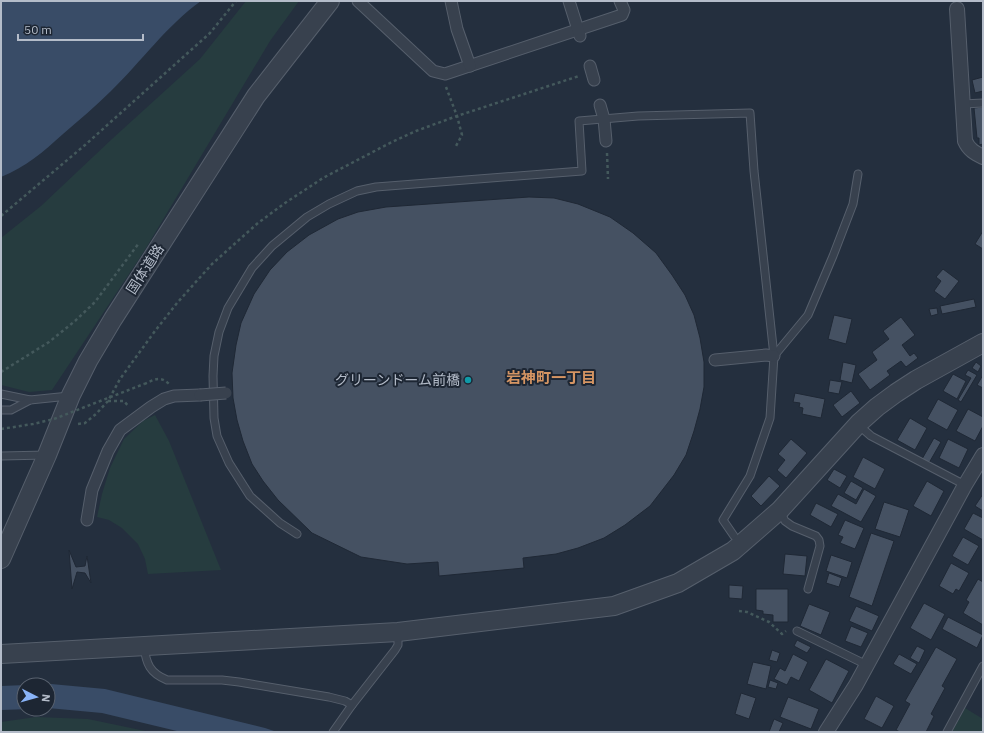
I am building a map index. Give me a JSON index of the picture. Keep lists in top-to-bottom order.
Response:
{
  "streets": {
    "street": ["国体道路"]
  },
  "districts": ["岩神町一丁目"],
  "places": ["グリーンドーム前橋"],
  "scale_bar": "50 m",
  "north": "right"
}
